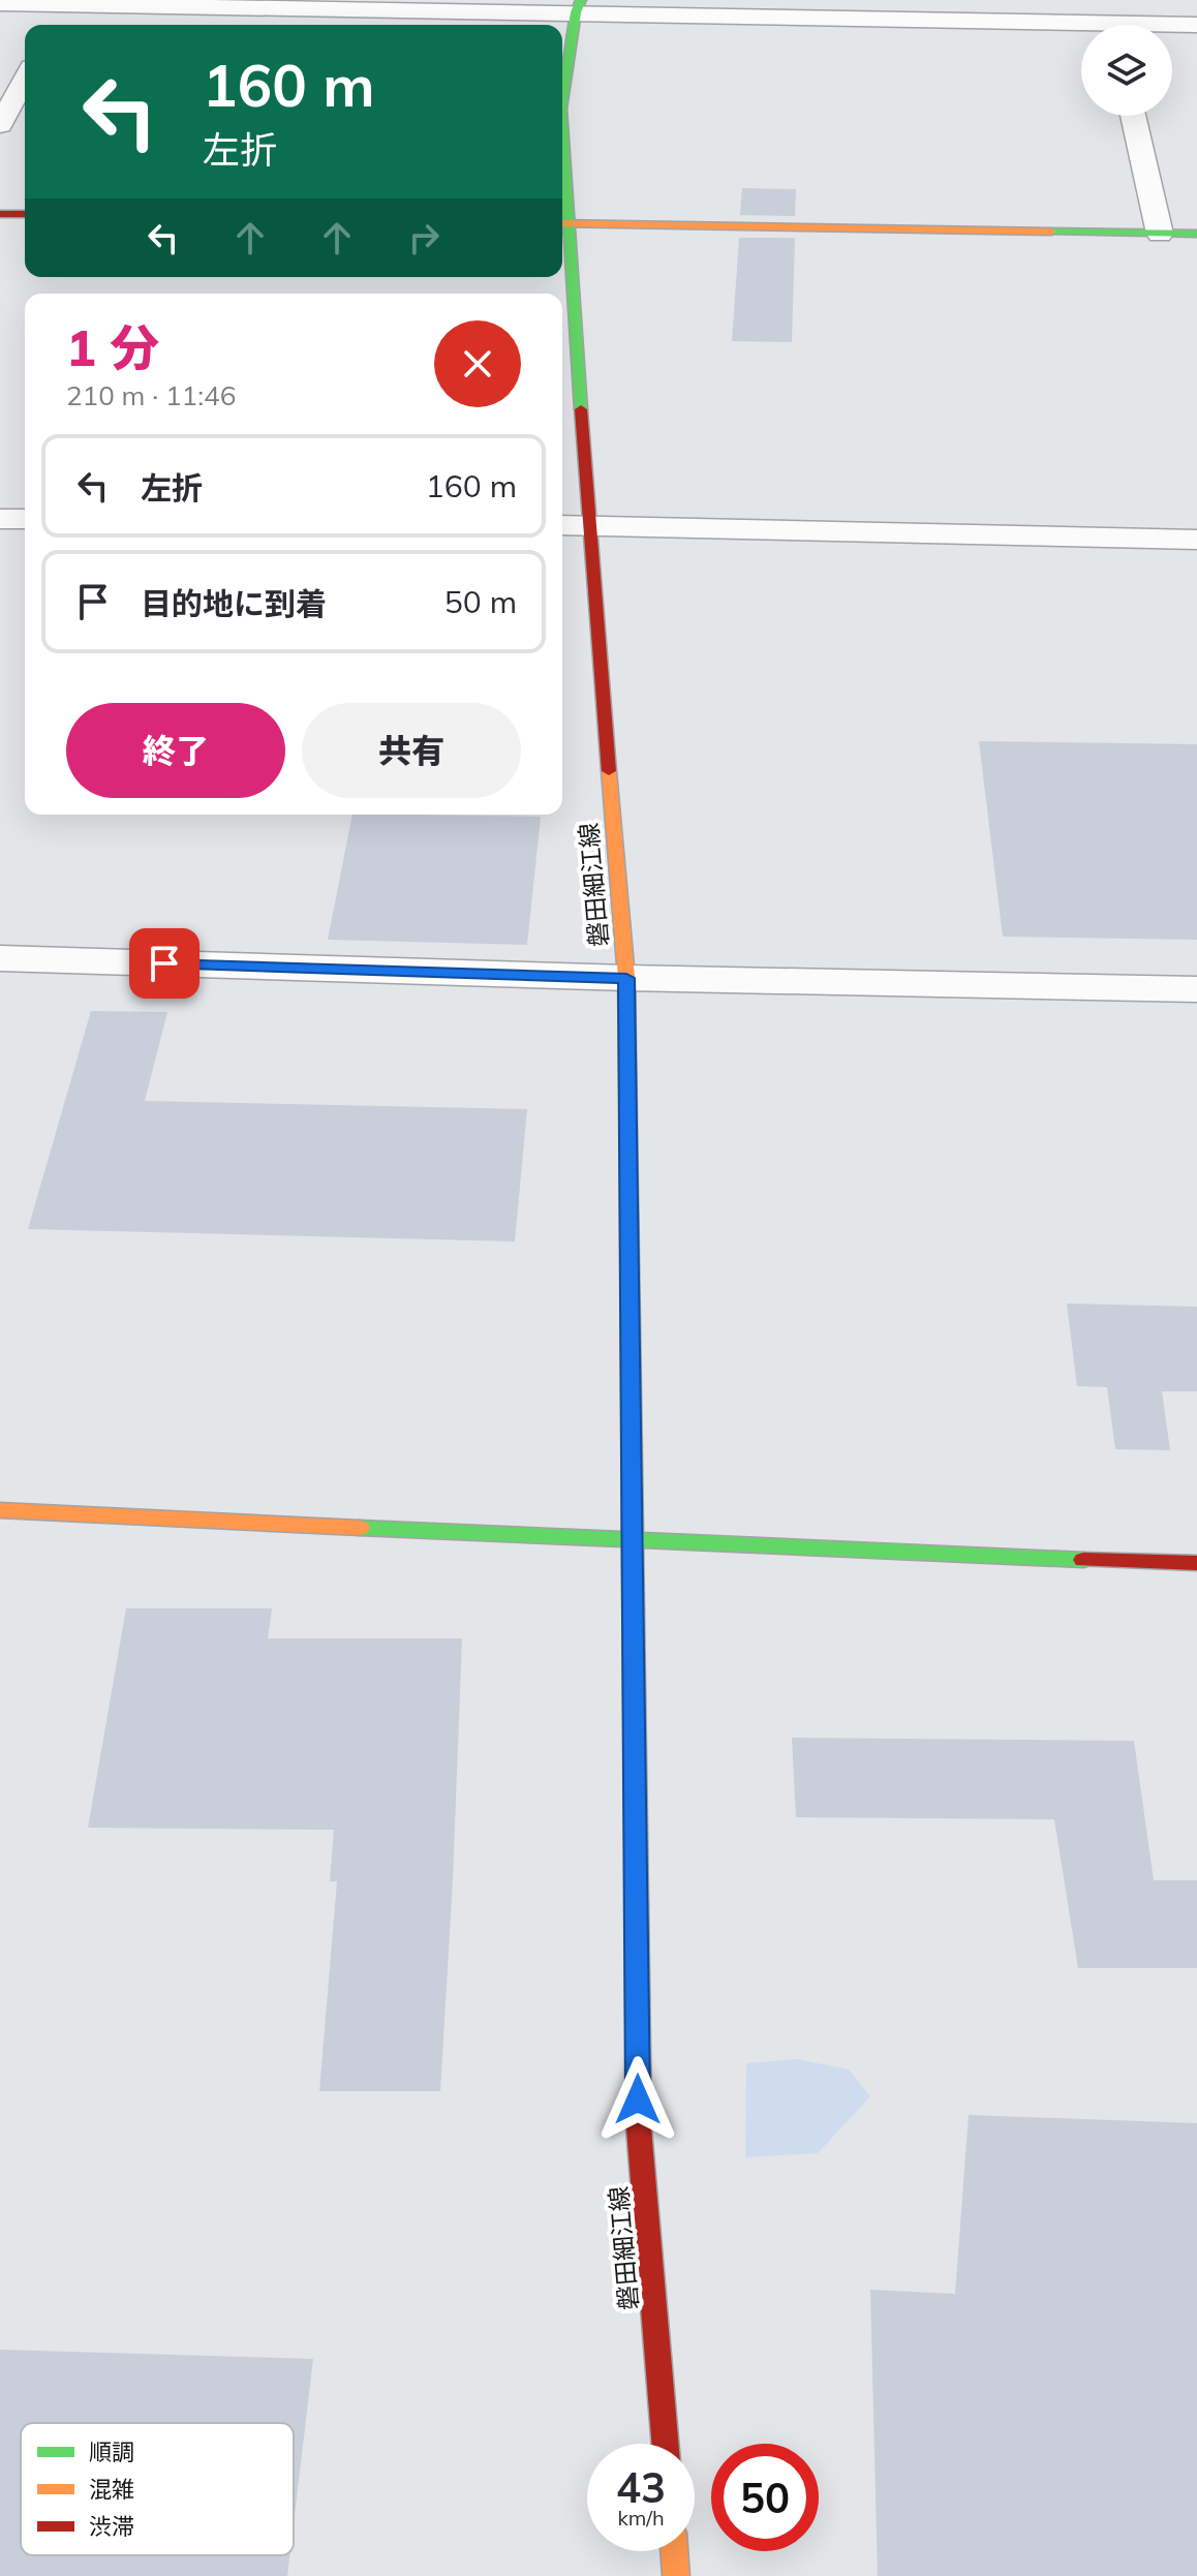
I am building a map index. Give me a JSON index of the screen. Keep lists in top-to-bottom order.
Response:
{
  "streets": {
    "main road": ["磐田細江線"]
  },
  "legend": ["順調", "混雑", "渋滞"],
  "page": {
    "turn": ["160 m", "左折"],
    "heading": ["1 分", "210 m · 11:46"],
    "list": [
      {
        "name": "左折",
        "value": "160 m"
      },
      {
        "name": "目的地に到着",
        "value": "50 m"
      }
    ],
    "buttons": ["終了", "共有"],
    "speed": "43 km/h",
    "limit": "50"
  }
}
